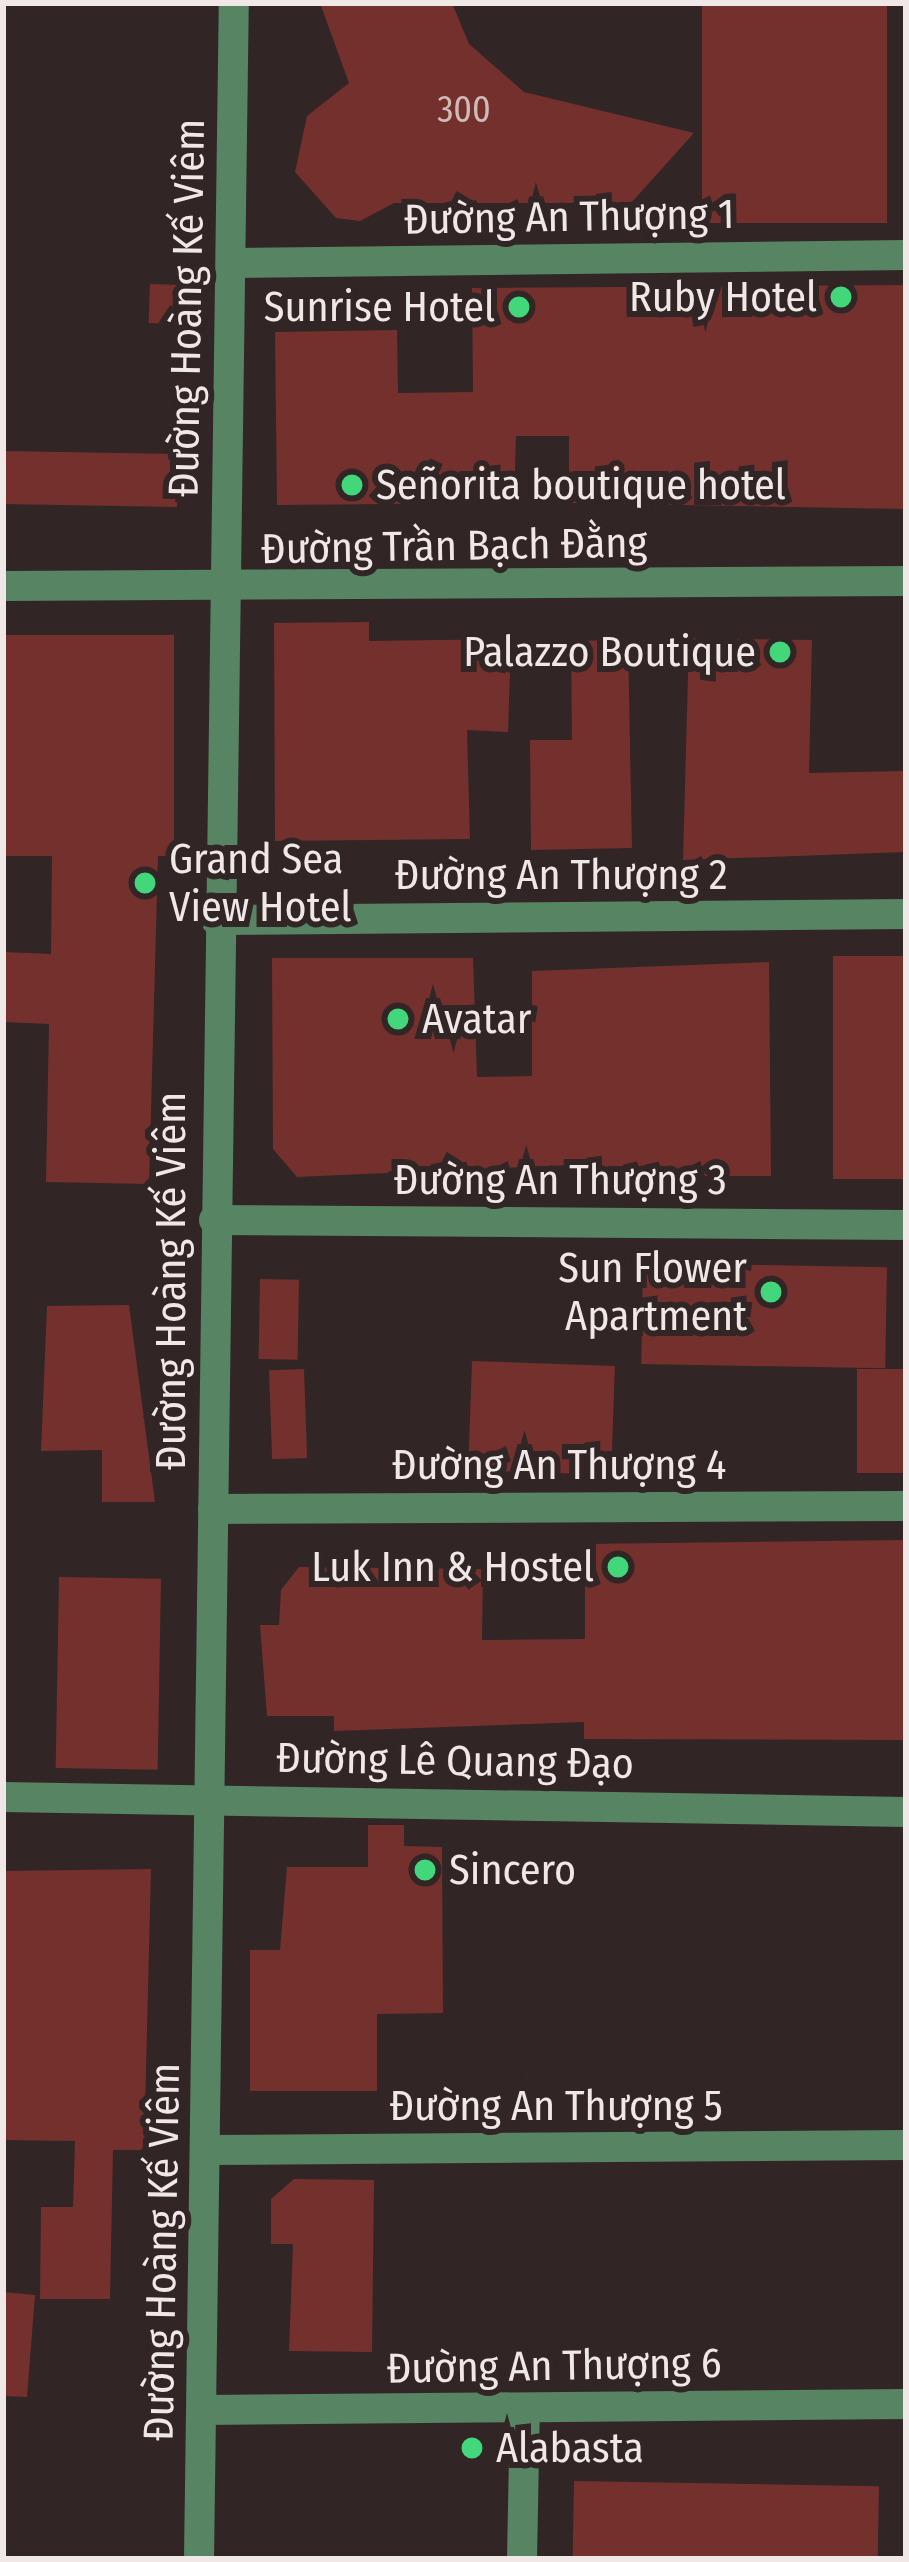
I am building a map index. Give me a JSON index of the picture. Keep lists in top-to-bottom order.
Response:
{
  "streets": {
    "street": [
      "Đường An Thượng 1",
      "Đường Hoàng Kế Viêm",
      "Đường Trần Bạch Đằng",
      "Đường An Thượng 2",
      "Đường An Thượng 3",
      "Đường An Thượng 4",
      "Đường Lê Quang Đạo",
      "Đường An Thượng 5",
      "Đường An Thượng 6"
    ]
  },
  "crossings": [
    ["Đường An Thượng 1", "Đường Hoàng Kế Viêm"],
    ["Đường Hoàng Kế Viêm", "Đường Trần Bạch Đằng"],
    ["Đường Hoàng Kế Viêm", "Đường An Thượng 2"],
    ["Đường Hoàng Kế Viêm", "Đường An Thượng 3"],
    ["Đường Hoàng Kế Viêm", "Đường An Thượng 4"],
    ["Đường Hoàng Kế Viêm", "Đường Lê Quang Đạo"],
    ["Đường Hoàng Kế Viêm", "Đường An Thượng 5"],
    ["Đường Hoàng Kế Viêm", "Đường An Thượng 6"]
  ],
  "places": [
    "Ruby Hotel",
    "Sunrise Hotel",
    "Señorita boutique hotel",
    "Palazzo Boutique",
    "Grand Sea View Hotel",
    "Avatar",
    "Sun Flower Apartment",
    "Luk Inn & Hostel",
    "Sincero",
    "Alabasta"
  ],
  "house_numbers": ["300"]
}
